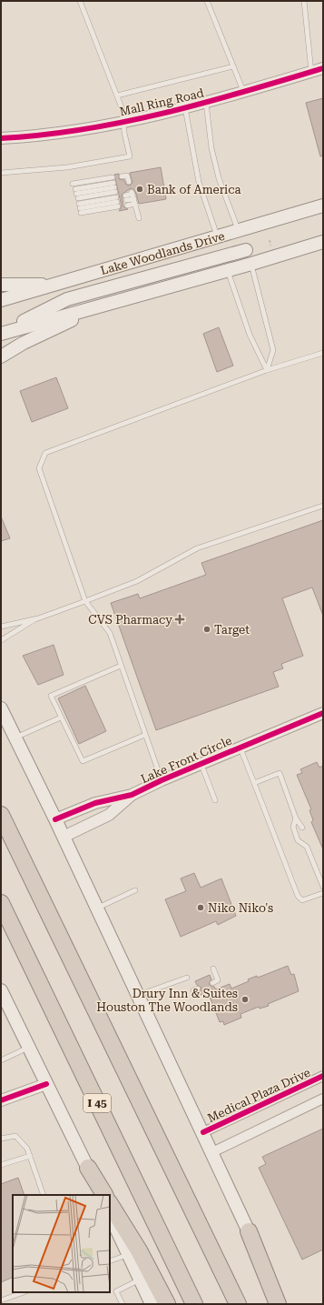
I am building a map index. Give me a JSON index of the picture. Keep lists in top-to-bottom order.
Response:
{
  "streets": {
    "highway": ["I 45"],
    "main road": ["Lake Woodlands Drive"],
    "street": ["Mall Ring Road", "Lake Front Circle", "Medical Plaza Drive"]
  },
  "places": {
    "other": [
      "Bank of America",
      "Target",
      "Niko Niko's",
      "Drury Inn & Suites Houston The Woodlands"
    ],
    "health": ["CVS Pharmacy"]
  }
}
